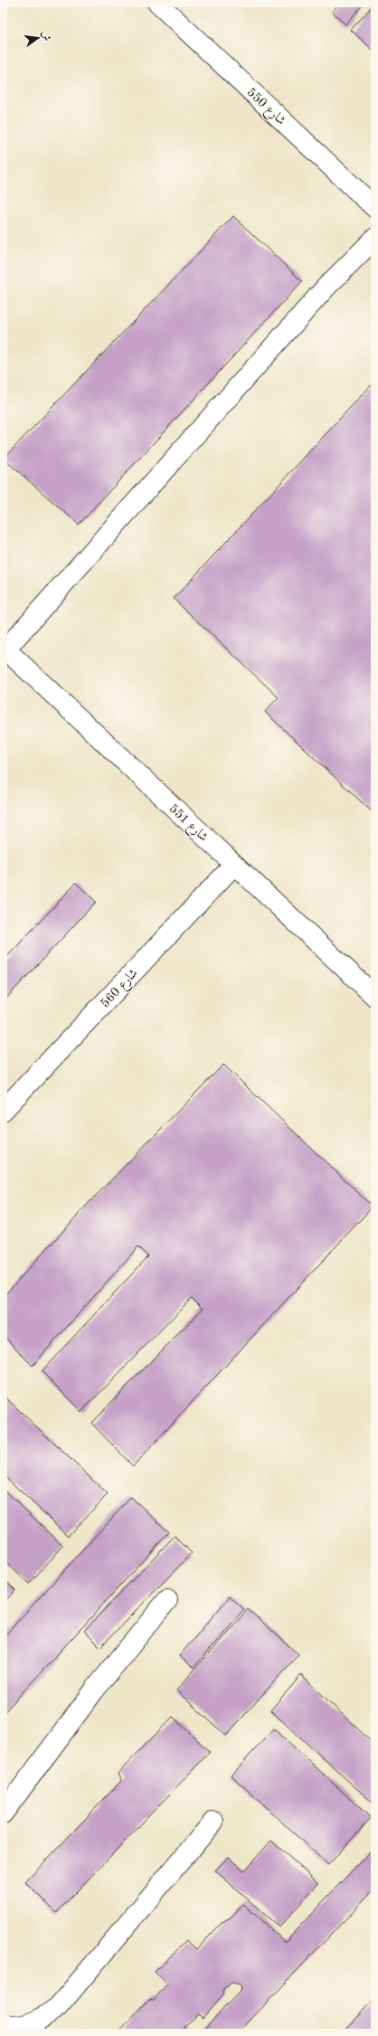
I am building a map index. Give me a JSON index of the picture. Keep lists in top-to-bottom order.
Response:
{
  "streets": {
    "street": ["شارع 550", "شارع 551", "شارع 560"]
  },
  "crossings": [
    ["شارع 551", "شارع 560"]
  ],
  "north": "right"
}
